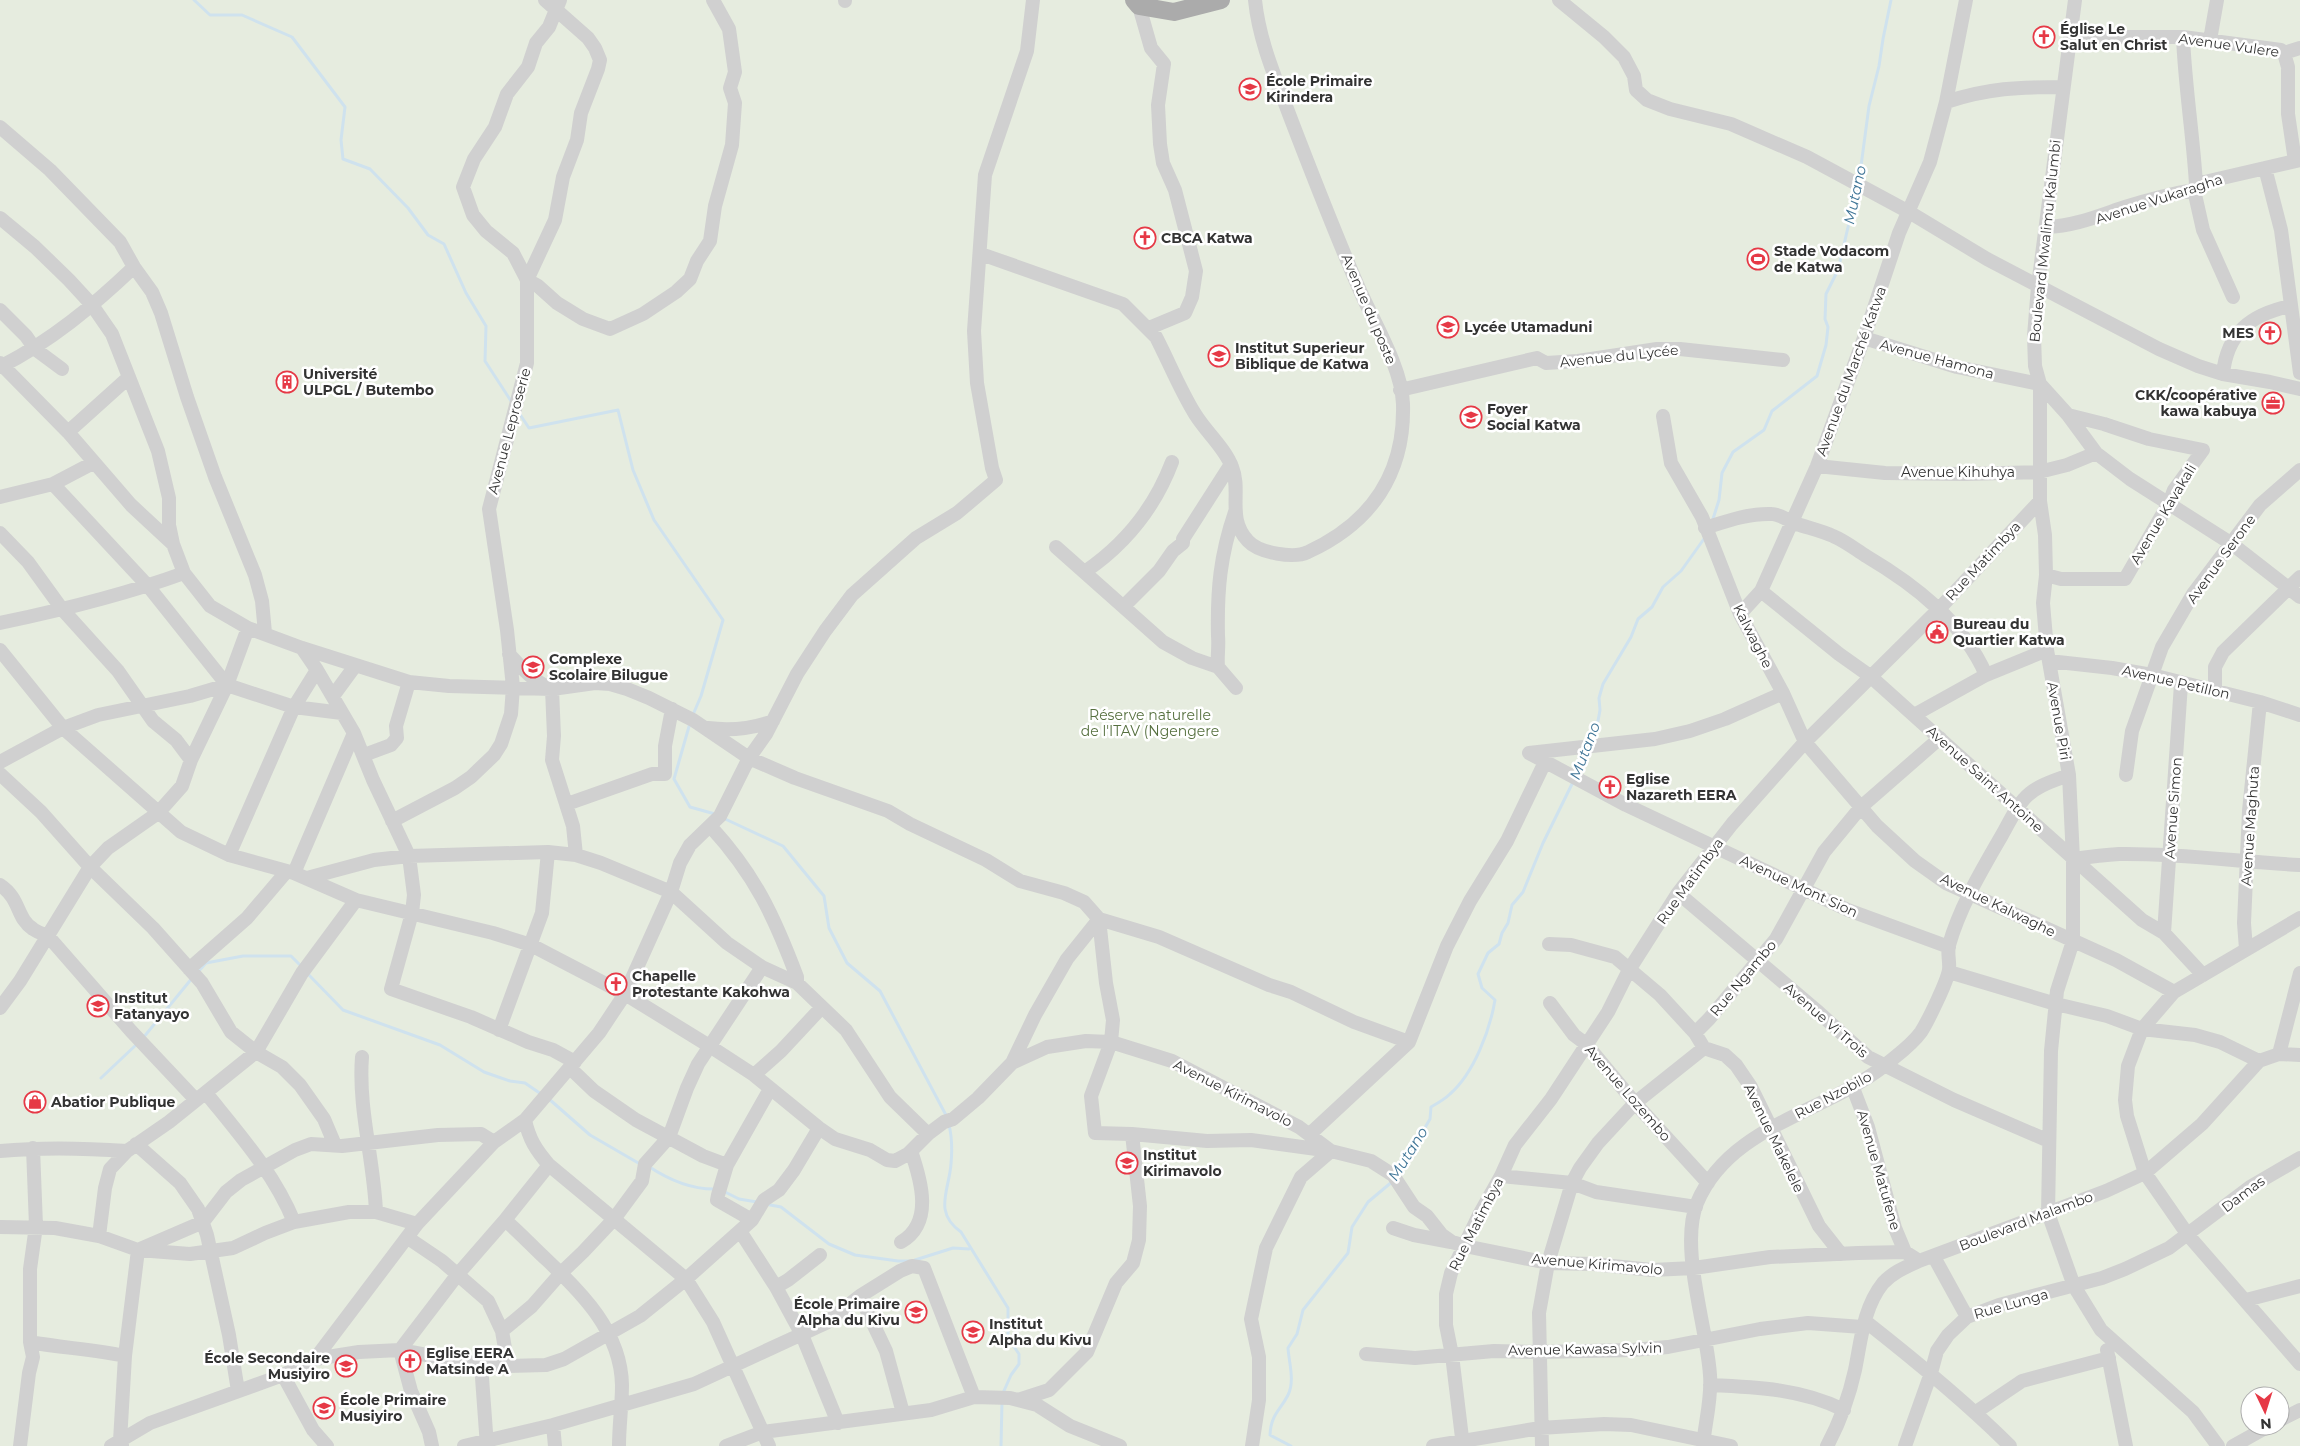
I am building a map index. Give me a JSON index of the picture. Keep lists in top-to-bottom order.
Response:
{
  "streets": {
    "street": [
      "Avenue Vulere",
      "Avenue Vukaragha",
      "Boulevard Mwalimu Kalumbi",
      "Avenue du poste",
      "Avenue du Lycée",
      "Avenue Hamona",
      "Avenue du Marché Katwa",
      "Avenue Leproserie",
      "Avenue Kihuhya",
      "Avenue Kavakali",
      "Avenue Serone",
      "Rue Matimbya",
      "Kalwaghe",
      "Avenue Petillon",
      "Avenue Piri",
      "Avenue Saint Antoine",
      "Avenue Simon",
      "Avenue Maghuta",
      "Avenue Mont Sion",
      "Avenue Kalwaghe",
      "Rue Ngambo",
      "Avenue Vi Trois",
      "Avenue Kirimavolo",
      "Avenue Lozembo",
      "Rue Nzobilo",
      "Avenue Makelele",
      "Avenue Matufene",
      "Damas",
      "Boulevard Malambo",
      "Rue Lunga",
      "Avenue Kawasa Sylvin"
    ]
  },
  "crossings": [
    ["Avenue Vulere", "Boulevard Mwalimu Kalumbi"],
    ["Avenue Vukaragha", "Boulevard Mwalimu Kalumbi"],
    ["Boulevard Mwalimu Kalumbi", "Avenue Hamona"],
    ["Boulevard Mwalimu Kalumbi", "Avenue Kihuhya"],
    ["Boulevard Mwalimu Kalumbi", "Avenue Kavakali"],
    ["Boulevard Mwalimu Kalumbi", "Avenue Serone"],
    ["Avenue du poste", "Avenue du Lycée"],
    ["Avenue Hamona", "Avenue du Marché Katwa"],
    ["Avenue du Marché Katwa", "Avenue Kihuhya"],
    ["Avenue du Marché Katwa", "Kalwaghe"],
    ["Avenue du Marché Katwa", "Avenue Saint Antoine"],
    ["Avenue Kavakali", "Avenue Piri"],
    ["Avenue Serone", "Avenue Petillon"],
    ["Rue Matimbya", "Kalwaghe"],
    ["Rue Matimbya", "Avenue Piri"],
    ["Rue Matimbya", "Avenue Saint Antoine"],
    ["Rue Matimbya", "Avenue Mont Sion"],
    ["Rue Matimbya", "Avenue Kalwaghe"],
    ["Rue Matimbya", "Avenue Vi Trois"],
    ["Rue Matimbya", "Avenue Kirimavolo"],
    ["Rue Matimbya", "Avenue Lozembo"],
    ["Rue Matimbya", "Avenue Kawasa Sylvin"],
    ["Kalwaghe", "Avenue Mont Sion"],
    ["Kalwaghe", "Avenue Kalwaghe"],
    ["Avenue Petillon", "Avenue Piri"],
    ["Avenue Petillon", "Avenue Saint Antoine"],
    ["Avenue Petillon", "Avenue Simon"],
    ["Avenue Petillon", "Avenue Maghuta"],
    ["Avenue Piri", "Avenue Saint Antoine"],
    ["Avenue Piri", "Avenue Kalwaghe"],
    ["Avenue Piri", "Avenue Vi Trois"],
    ["Avenue Piri", "Rue Nzobilo"],
    ["Avenue Piri", "Boulevard Malambo"],
    ["Avenue Saint Antoine", "Avenue Simon"],
    ["Avenue Saint Antoine", "Rue Ngambo"],
    ["Avenue Saint Antoine", "Rue Nzobilo"],
    ["Avenue Mont Sion", "Rue Ngambo"],
    ["Avenue Mont Sion", "Rue Nzobilo"],
    ["Avenue Kalwaghe", "Rue Ngambo"],
    ["Avenue Kalwaghe", "Rue Nzobilo"],
    ["Rue Ngambo", "Avenue Vi Trois"],
    ["Avenue Vi Trois", "Rue Nzobilo"],
    ["Avenue Kirimavolo", "Rue Nzobilo"],
    ["Avenue Kirimavolo", "Avenue Makelele"],
    ["Avenue Kirimavolo", "Avenue Matufene"],
    ["Avenue Lozembo", "Rue Nzobilo"],
    ["Rue Nzobilo", "Avenue Makelele"],
    ["Rue Nzobilo", "Avenue Matufene"],
    ["Rue Nzobilo", "Avenue Kawasa Sylvin"],
    ["Damas", "Rue Lunga"],
    ["Boulevard Malambo", "Avenue Kawasa Sylvin"]
  ],
  "water": ["Mutano"],
  "parks": ["Réserve naturelle de l'ITAV (Ngengere"],
  "places": {
    "church": [
      "Église Le Salut en Christ",
      "CBCA Katwa",
      "MES",
      "Eglise Nazareth EERA",
      "Chapelle Protestante Kakohwa",
      "Eglise EERA Matsinde A"
    ],
    "school or university": [
      "École Primaire Kirindera",
      "Lycée Utamaduni",
      "Institut Superieur Biblique de Katwa",
      "Foyer Social Katwa",
      "Complexe Scolaire Bilugue",
      "Institut Fatanyayo",
      "Institut Kirimavolo",
      "École Primaire Alpha du Kivu",
      "Institut Alpha du Kivu",
      "École Secondaire Musiyiro",
      "École Primaire Musiyiro"
    ],
    "sports": ["Stade Vodacom de Katwa"],
    "building": ["Université ULPGL / Butembo"],
    "office": ["CKK/coopérative kawa kabuya"],
    "public building": ["Bureau du Quartier Katwa"],
    "shop": ["Abatior Publique"]
  },
  "north": "bottom"
}
